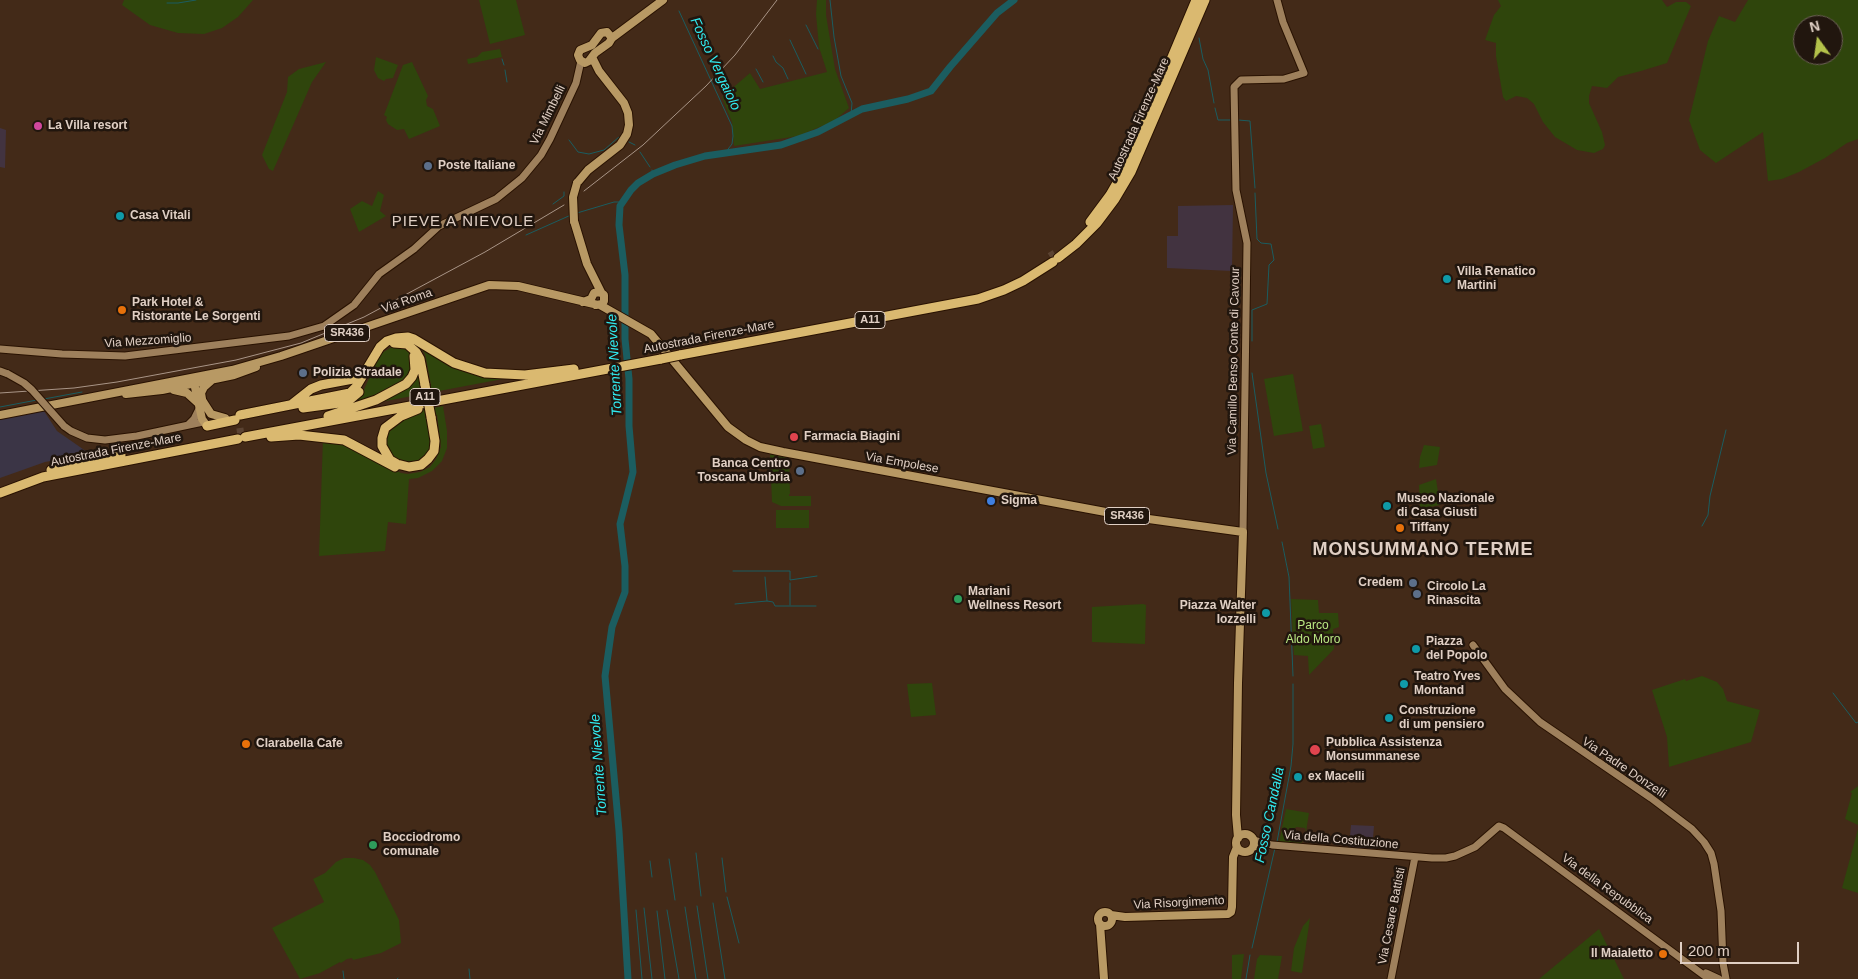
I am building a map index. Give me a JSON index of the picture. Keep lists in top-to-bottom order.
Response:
{
  "streets": {
    "highway": ["Autostrada Firenze-Mare", "A11"],
    "main road": [
      "Via Mimbelli",
      "Via Roma",
      "SR436",
      "Via Mezzomiglio",
      "Via Camillo Benso Conte di Cavour",
      "Via Empolese",
      "Via Padre Donzelli",
      "Via della Costituzione",
      "Via della Repubblica",
      "Via Risorgimento",
      "Via Cesare Battisti"
    ]
  },
  "crossings": [
    ["Via Mimbelli", "Via Mezzomiglio"],
    ["Via Roma", "Via Empolese"],
    ["Via Camillo Benso Conte di Cavour", "Via Empolese"],
    ["Via Camillo Benso Conte di Cavour", "Via Risorgimento"],
    ["Via Empolese", "Via Risorgimento"],
    ["Via della Costituzione", "Via della Repubblica"],
    ["Via della Costituzione", "Via Risorgimento"],
    ["Via della Costituzione", "Via Cesare Battisti"]
  ],
  "districts": ["PIEVE A NIEVOLE", "MONSUMMANO TERME"],
  "water": ["Fosso Vergaiolo", "Torrente Nievole", "Fosso Candalla"],
  "parks": ["Parco Aldo Moro"],
  "places": [
    "La Villa resort",
    "Poste Italiane",
    "Casa Vitali",
    "Villa Renatico Martini",
    "Park Hotel & Ristorante Le Sorgenti",
    "Polizia Stradale",
    "Farmacia Biagini",
    "Banca Centro Toscana Umbria",
    "Sigma",
    "Museo Nazionale di Casa Giusti",
    "Tiffany",
    "Credem",
    "Circolo La Rinascita",
    "Mariani Wellness Resort",
    "Piazza Walter Iozzelli",
    "Piazza del Popolo",
    "Teatro Yves Montand",
    "Construzione di um pensiero",
    "Clarabella Cafe",
    "Pubblica Assistenza Monsummanese",
    "ex Macelli",
    "Bocciodromo comunale",
    "Il Maialetto"
  ],
  "scale_bar": "200 m",
  "north": "top"
}
